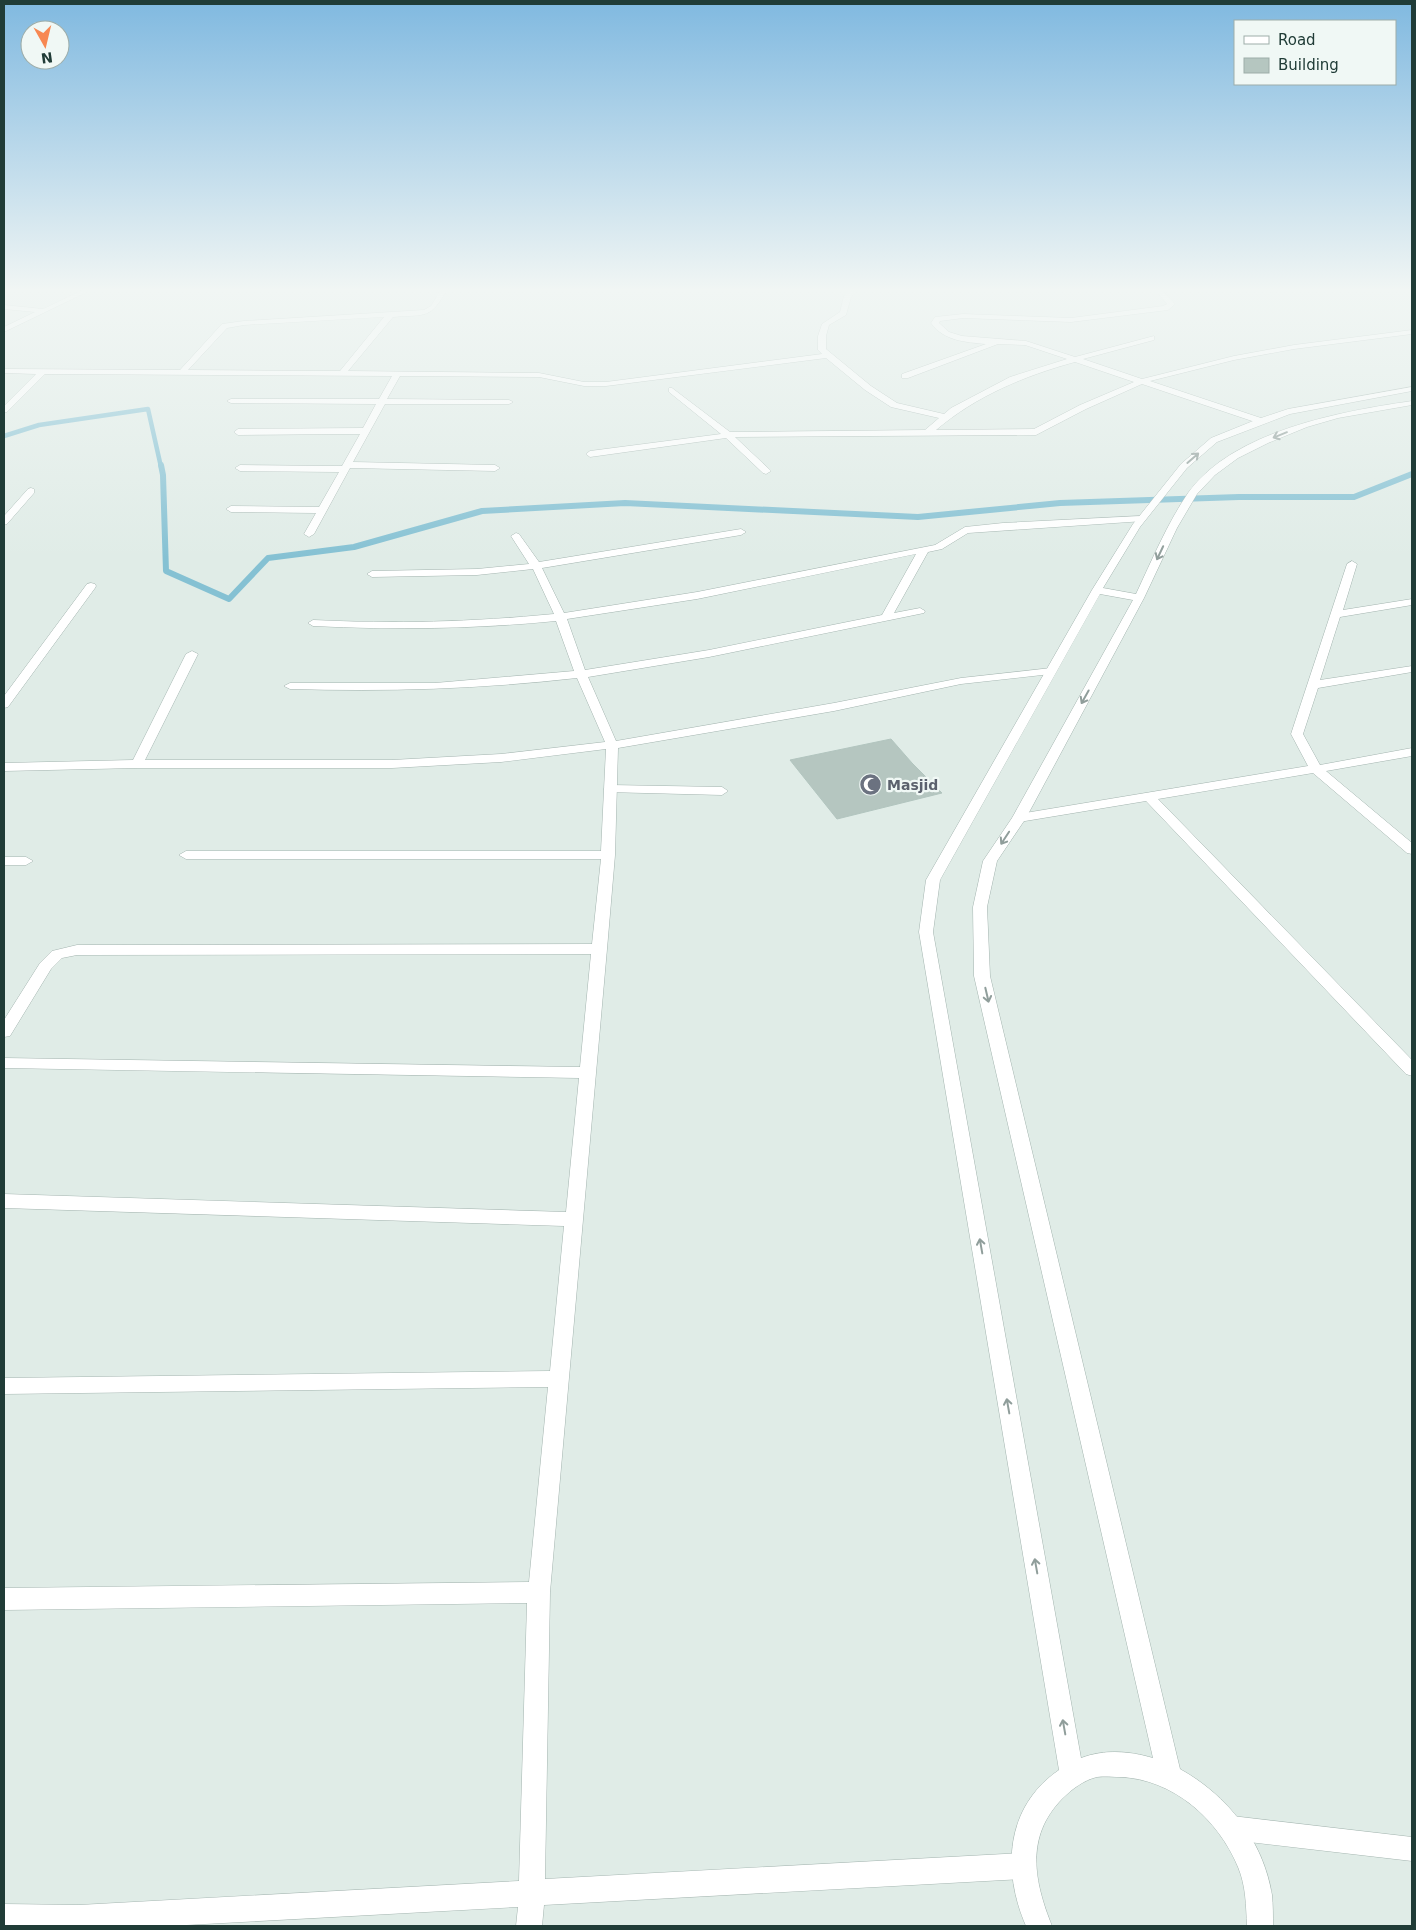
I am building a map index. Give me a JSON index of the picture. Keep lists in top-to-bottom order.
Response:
{
  "places": {
    "mosque": ["Masjid"]
  },
  "legend": ["Road", "Building"],
  "north": "bottom"
}
